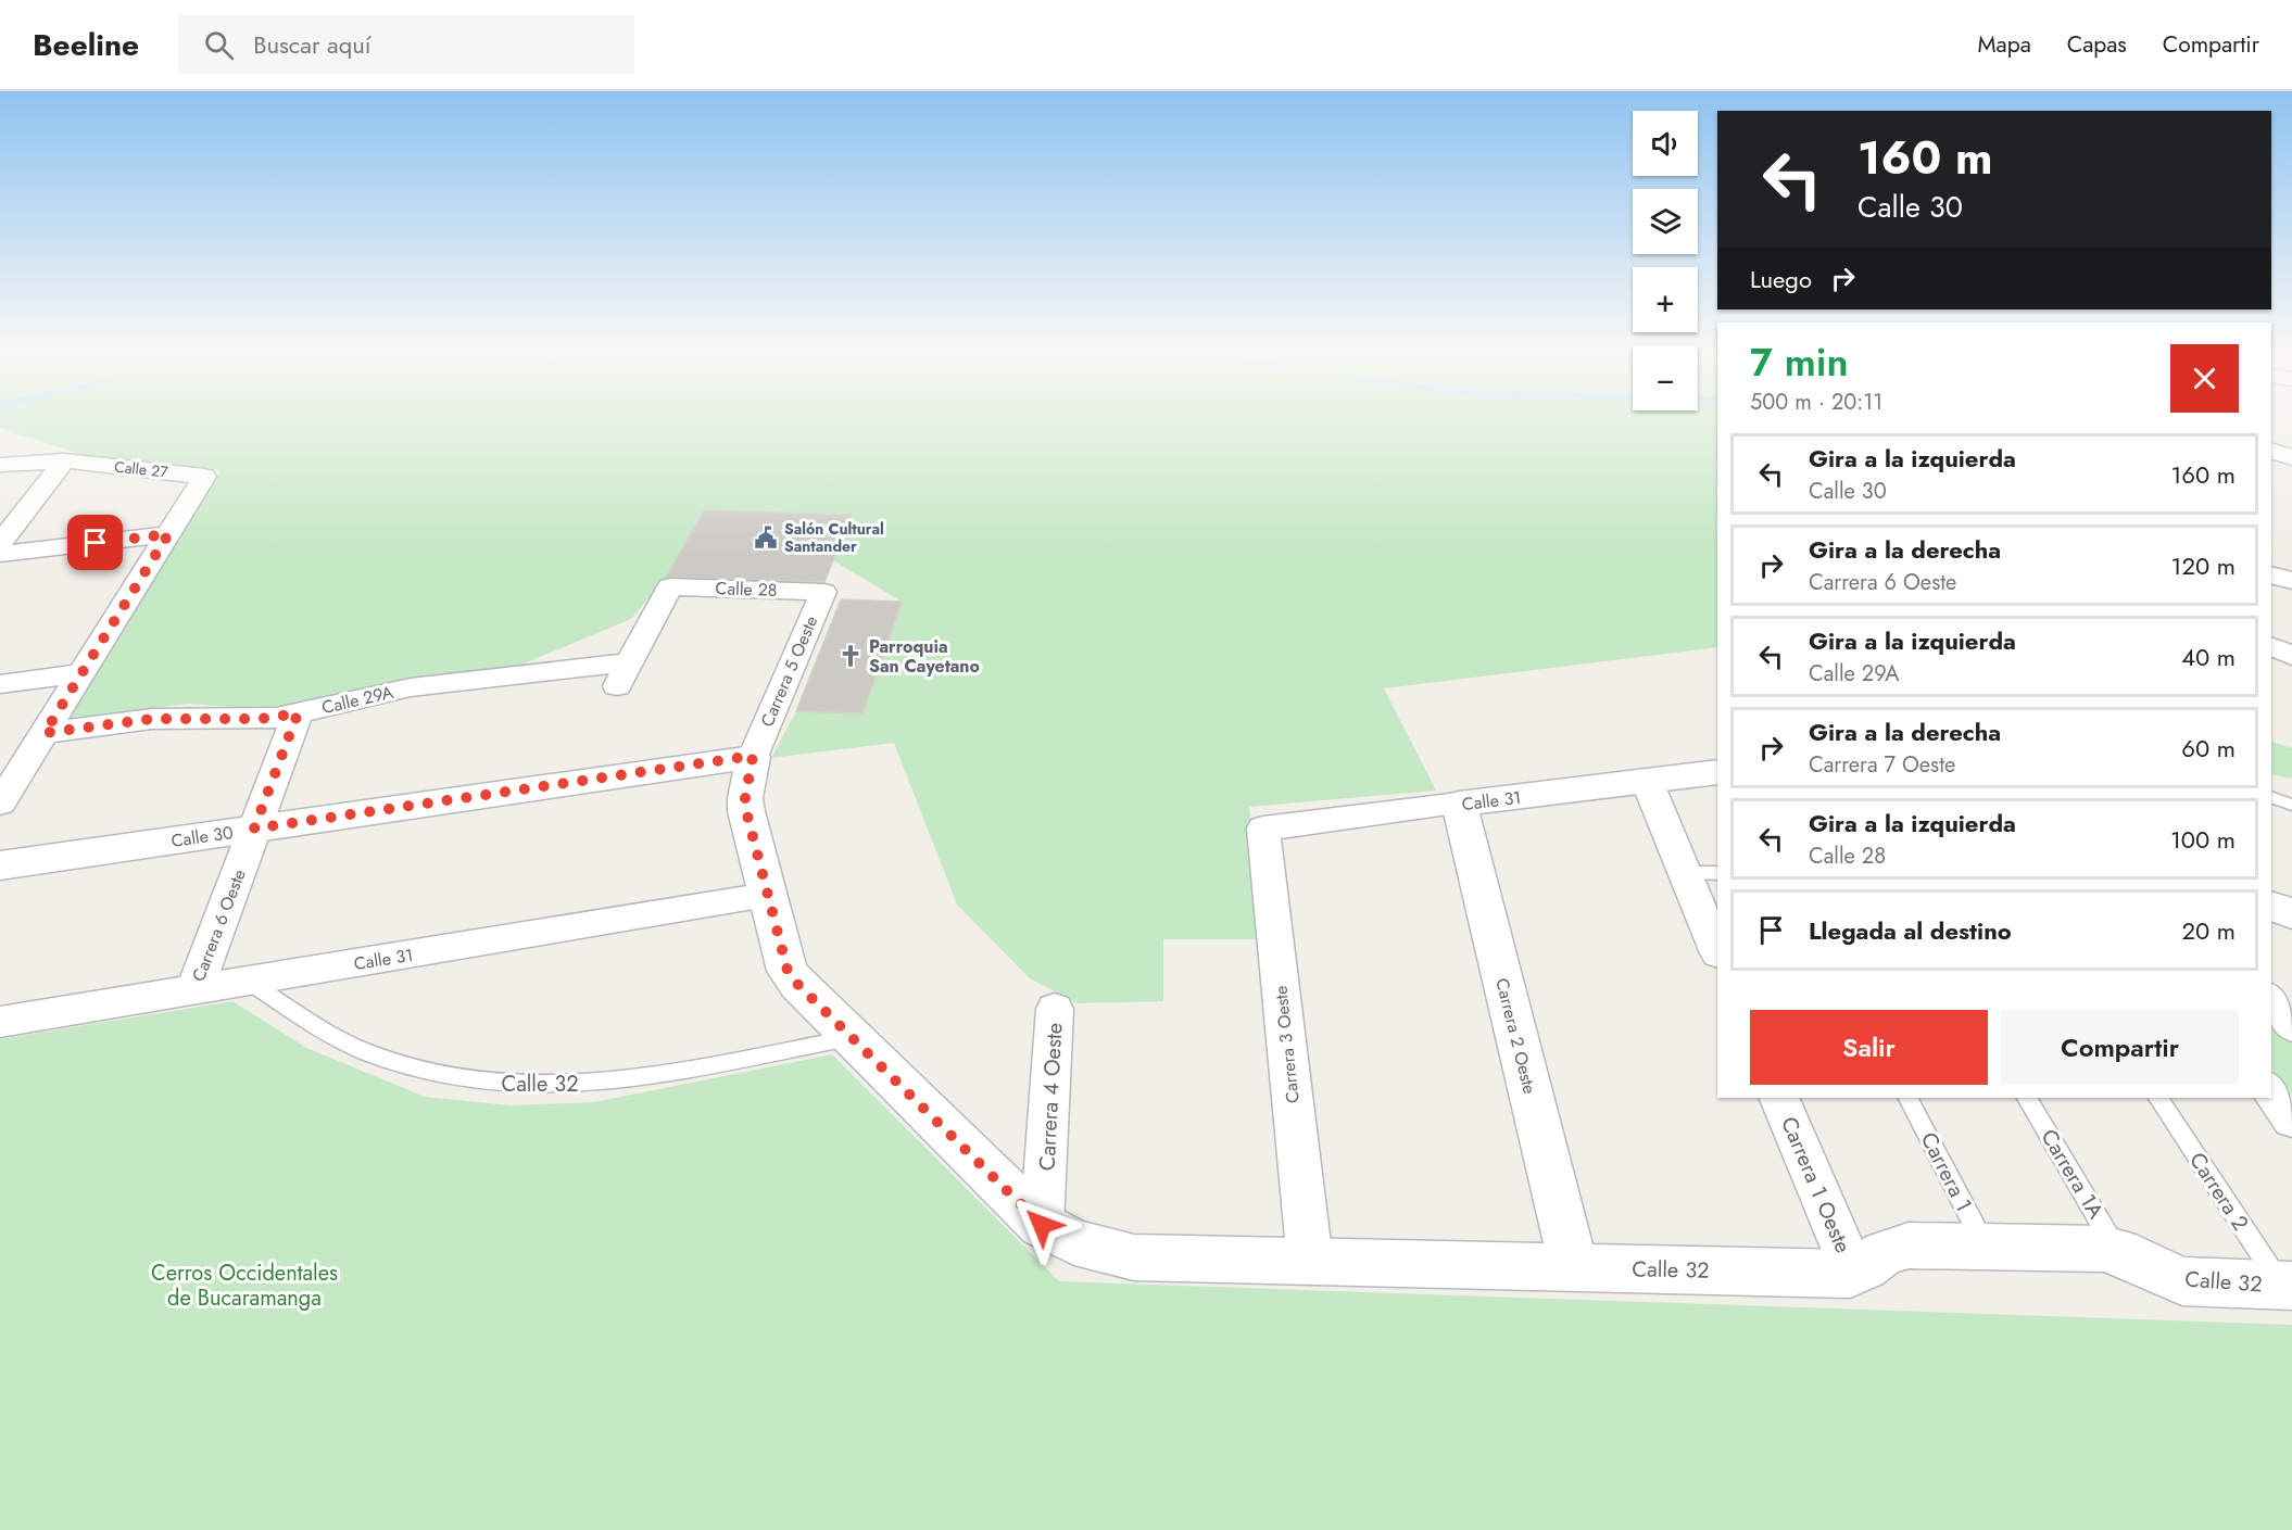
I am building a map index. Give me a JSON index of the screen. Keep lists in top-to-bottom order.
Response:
{
  "streets": {
    "street": [
      "Calle 27",
      "Calle 28",
      "Carrera 5 Oeste",
      "Calle 29A",
      "Calle 31",
      "Calle 30",
      "Carrera 6 Oeste",
      "Carrera 2 Oeste",
      "Carrera 3 Oeste",
      "Calle 32",
      "Carrera 4 Oeste",
      "Carrera 1 Oeste"
    ],
    "lane": ["Carrera 1", "Carrera 1A", "Carrera 2"]
  },
  "crossings": [
    ["Calle 28", "Carrera 5 Oeste"],
    ["Calle 28", "Calle 29A"],
    ["Carrera 5 Oeste", "Calle 31"],
    ["Carrera 5 Oeste", "Calle 30"],
    ["Carrera 5 Oeste", "Calle 32"],
    ["Carrera 5 Oeste", "Carrera 4 Oeste"],
    ["Calle 29A", "Carrera 6 Oeste"],
    ["Calle 31", "Carrera 6 Oeste"],
    ["Calle 31", "Carrera 2 Oeste"],
    ["Calle 31", "Carrera 3 Oeste"],
    ["Calle 31", "Calle 32"],
    ["Calle 30", "Carrera 6 Oeste"],
    ["Carrera 2 Oeste", "Calle 32"],
    ["Carrera 3 Oeste", "Calle 32"],
    ["Calle 32", "Carrera 4 Oeste"],
    ["Calle 32", "Carrera 1"],
    ["Calle 32", "Carrera 1A"],
    ["Calle 32", "Carrera 1 Oeste"],
    ["Calle 32", "Carrera 2"]
  ],
  "parks": ["Cerros Occidentales de Bucaramanga"],
  "places": {
    "public building": ["Salón Cultural Santander"],
    "church": ["Parroquia San Cayetano"]
  },
  "page": {
    "header": "Beeline",
    "search": "Buscar aquí",
    "nav": ["Mapa", "Capas", "Compartir"],
    "map_buttons": ["+", "−"],
    "turn": ["160 m", "Calle 30"],
    "then": "Luego",
    "heading": ["7 min", "500 m · 20:11"],
    "list": [
      {
        "name": "Gira a la izquierda",
        "note": "Calle 30",
        "value": "160 m"
      },
      {
        "name": "Gira a la derecha",
        "note": "Carrera 6 Oeste",
        "value": "120 m"
      },
      {
        "name": "Gira a la izquierda",
        "note": "Calle 29A",
        "value": "40 m"
      },
      {
        "name": "Gira a la derecha",
        "note": "Carrera 7 Oeste",
        "value": "60 m"
      },
      {
        "name": "Gira a la izquierda",
        "note": "Calle 28",
        "value": "100 m"
      },
      {
        "name": "Llegada al destino",
        "value": "20 m"
      }
    ],
    "buttons": ["Salir", "Compartir"]
  }
}
